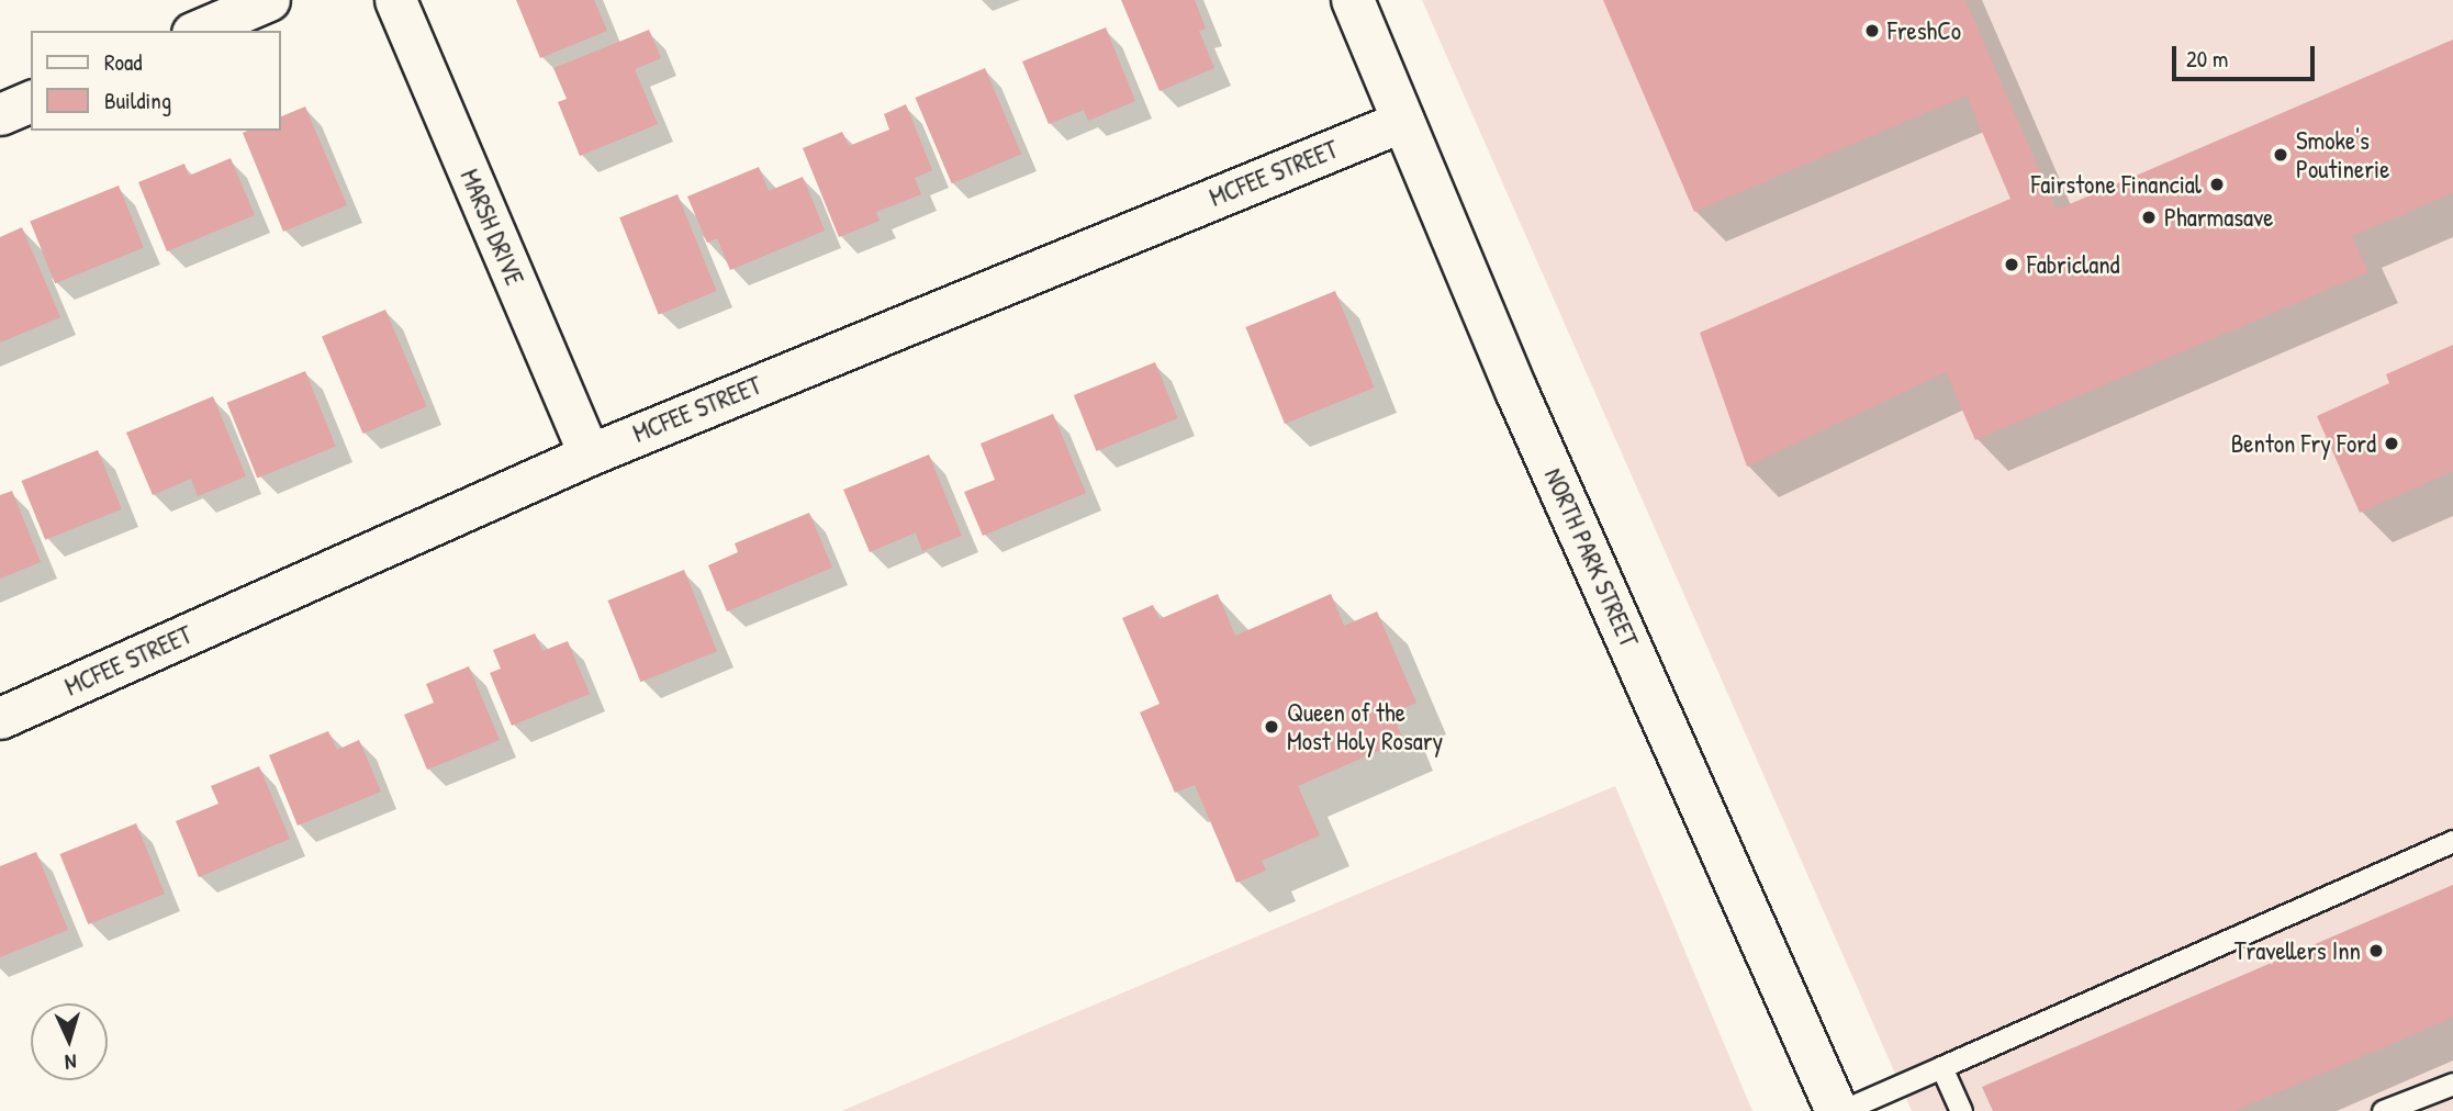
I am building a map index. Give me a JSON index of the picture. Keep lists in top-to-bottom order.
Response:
{
  "streets": {
    "street": ["MCFEE STREET", "MARSH DRIVE", "NORTH PARK STREET"]
  },
  "crossings": [
    ["MCFEE STREET", "MARSH DRIVE"],
    ["MCFEE STREET", "NORTH PARK STREET"]
  ],
  "places": [
    "FreshCo",
    "Smoke's Poutinerie",
    "Fairstone Financial",
    "Pharmasave",
    "Fabricland",
    "Benton Fry Ford",
    "Queen of the Most Holy Rosary",
    "Travellers Inn"
  ],
  "legend": ["Road", "Building"],
  "scale_bar": "20 m",
  "north": "bottom"
}
